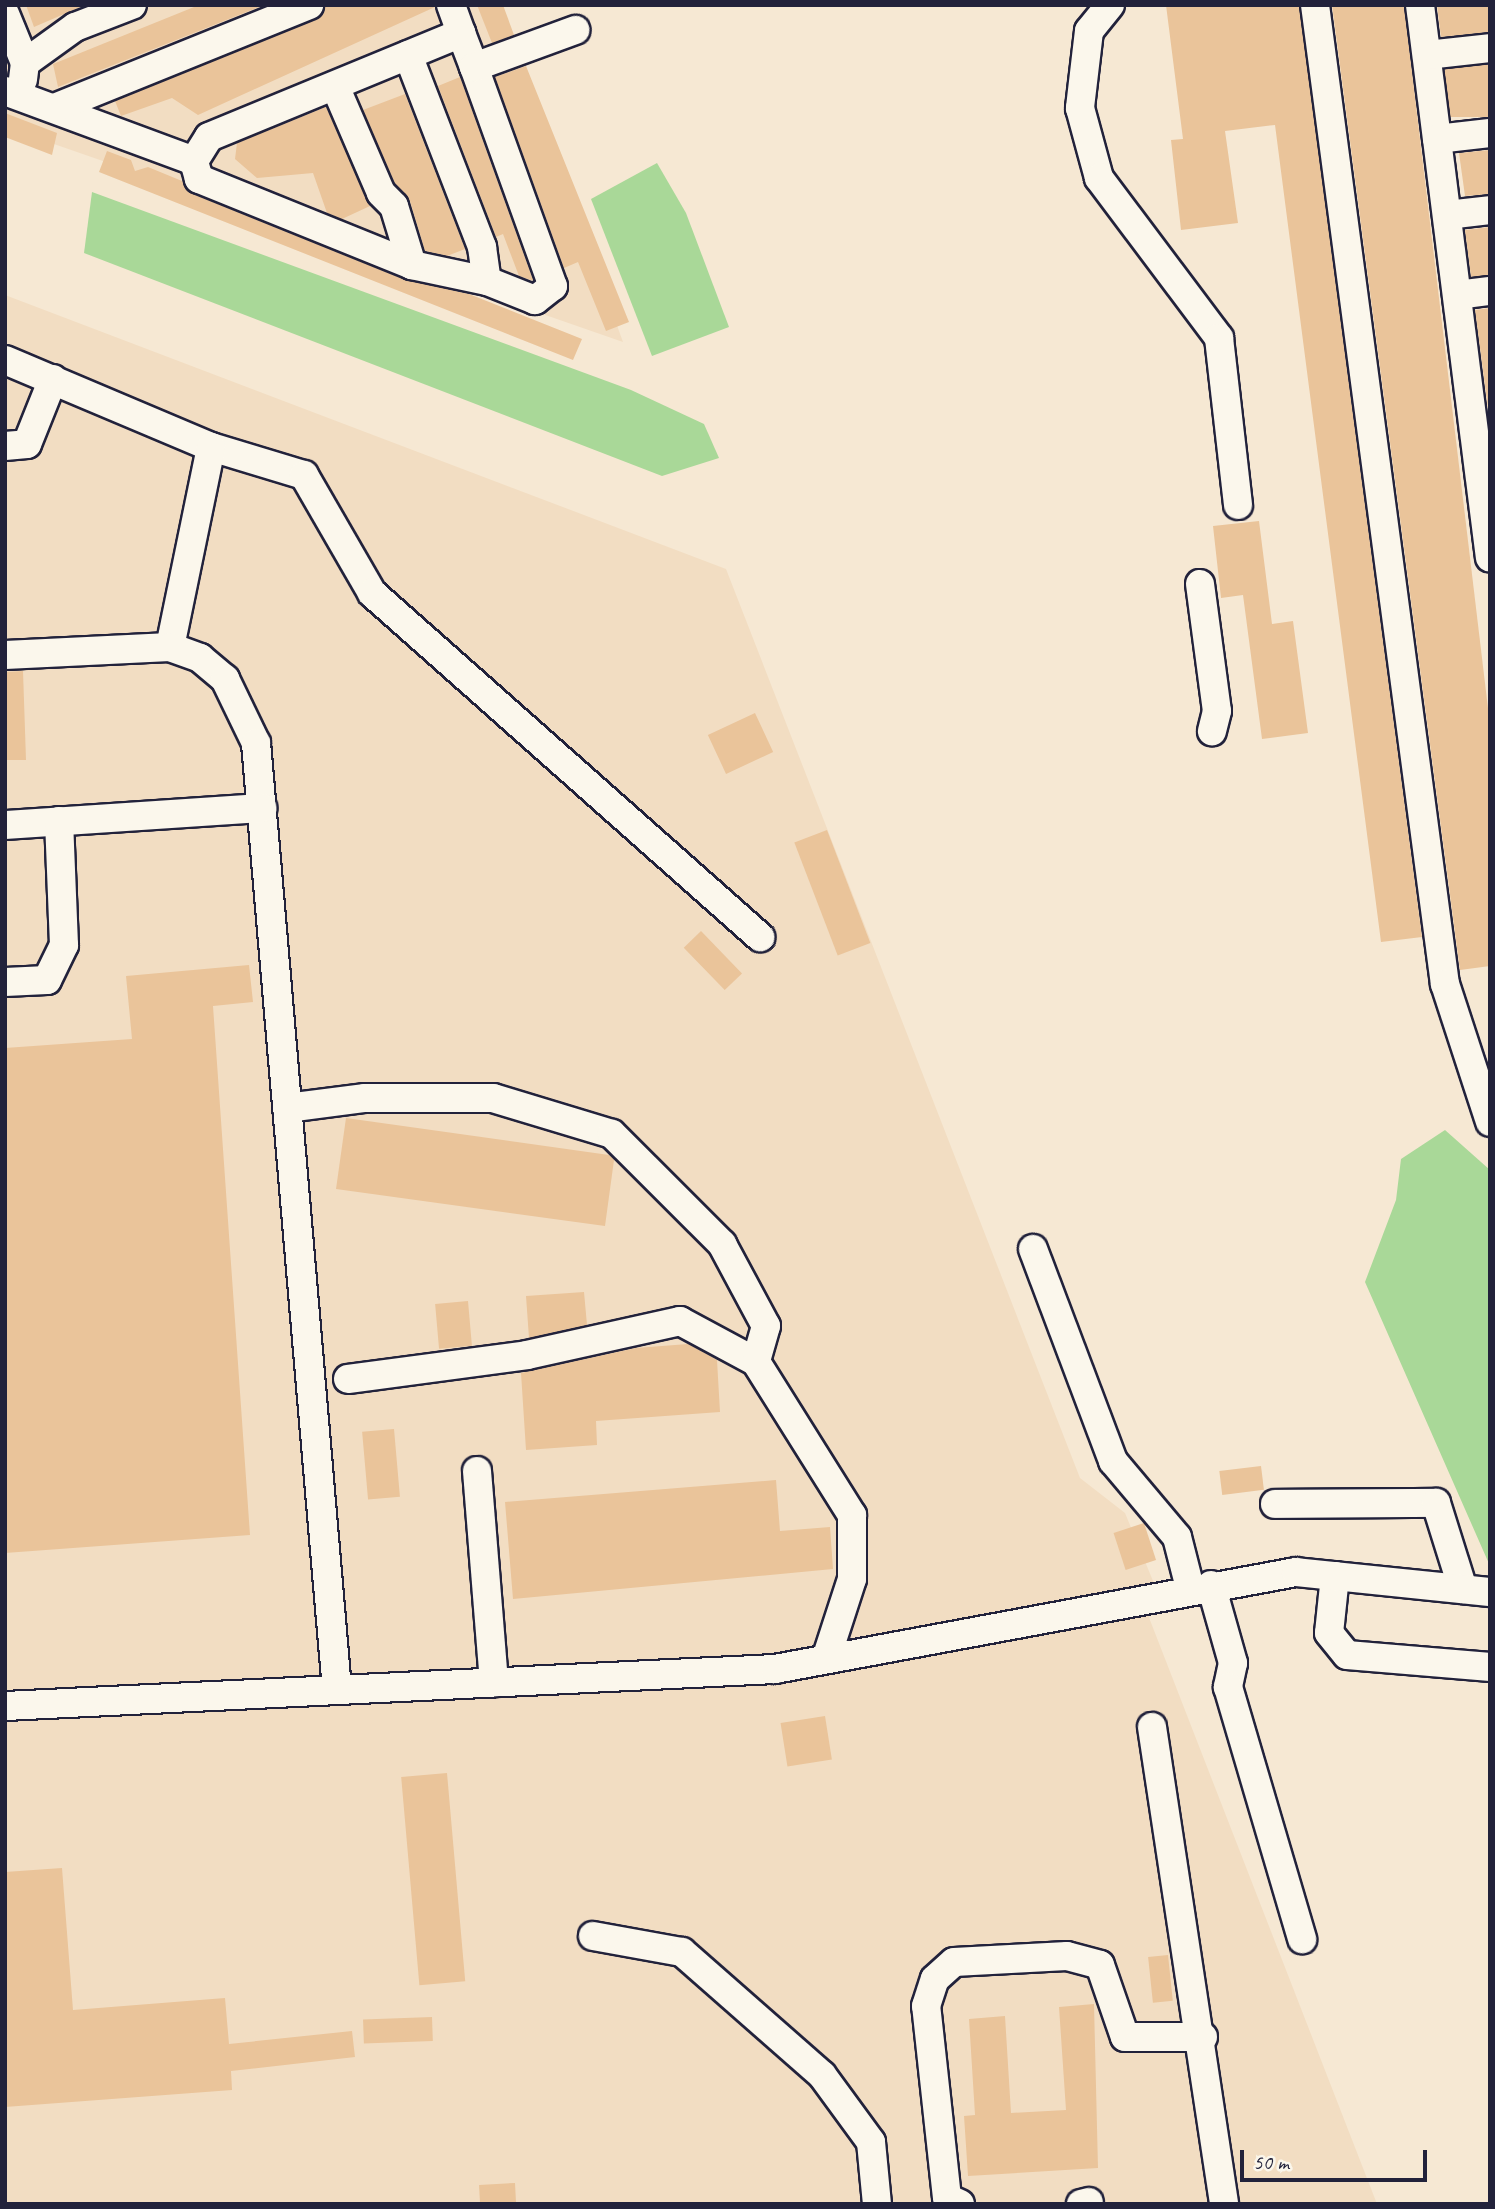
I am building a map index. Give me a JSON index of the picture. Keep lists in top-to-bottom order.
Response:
{
  "scale_bar": "50 m"
}
